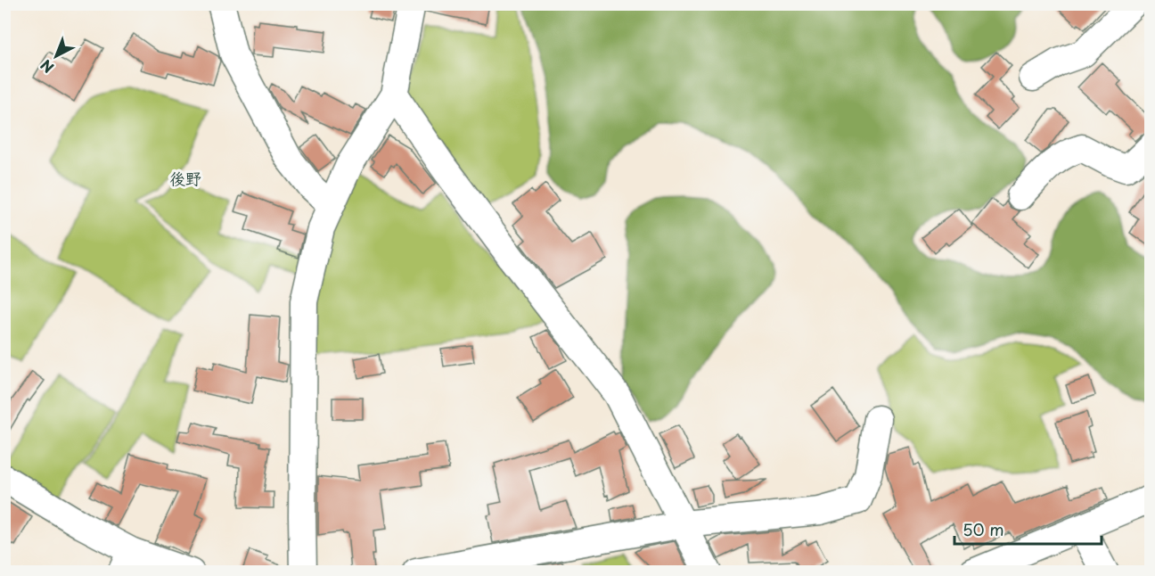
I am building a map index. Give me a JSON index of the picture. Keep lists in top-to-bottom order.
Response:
{
  "districts": ["後野"],
  "scale_bar": "50 m",
  "north": "bottom left"
}
